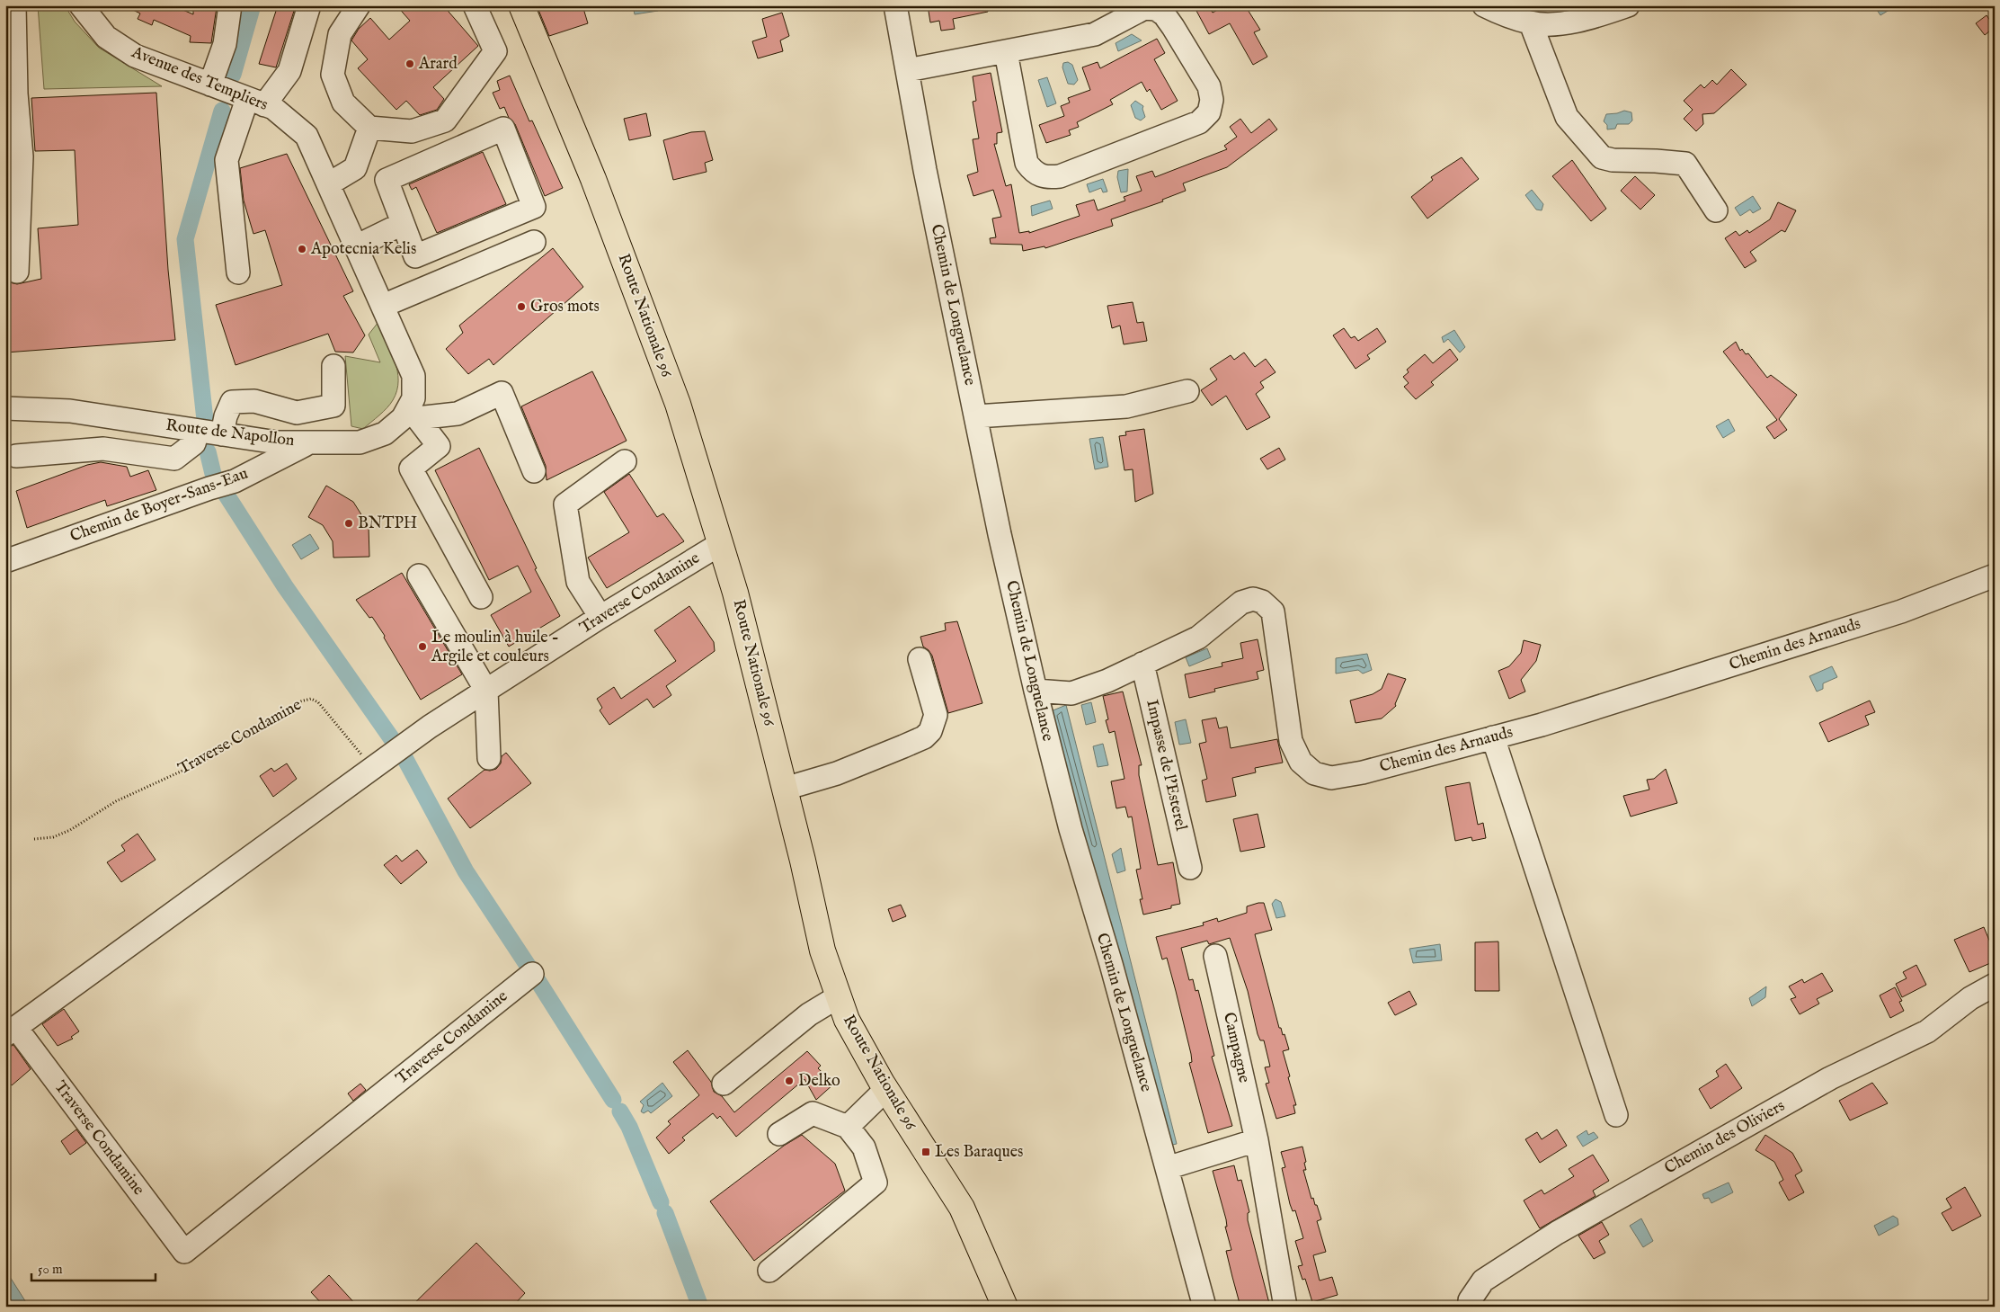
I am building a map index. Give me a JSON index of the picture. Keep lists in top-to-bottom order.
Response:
{
  "streets": {
    "main road": ["Route Nationale 96"],
    "street": [
      "Avenue des Templiers",
      "Chemin de Longuelance",
      "Route de Napollon",
      "Chemin de Boyer-Sans-Eau",
      "Traverse Condamine",
      "Chemin des Arnauds",
      "Impasse de l'Esterel",
      "Campagne",
      "Chemin des Oliviers"
    ]
  },
  "crossings": [
    ["Avenue des Templiers", "Route de Napollon"],
    ["Chemin de Longuelance", "Chemin des Arnauds"],
    ["Route Nationale 96", "Traverse Condamine"],
    ["Route de Napollon", "Chemin de Boyer-Sans-Eau"],
    ["Chemin des Arnauds", "Impasse de l'Esterel"]
  ],
  "places": {
    "other": [
      "Arard",
      "Apotecnia Kelis",
      "Gros mots",
      "BNTPH",
      "Le moulin à huile - Argile et couleurs",
      "Delko"
    ],
    "transit": ["Les Baraques"]
  },
  "scale_bar": "50 m"
}
